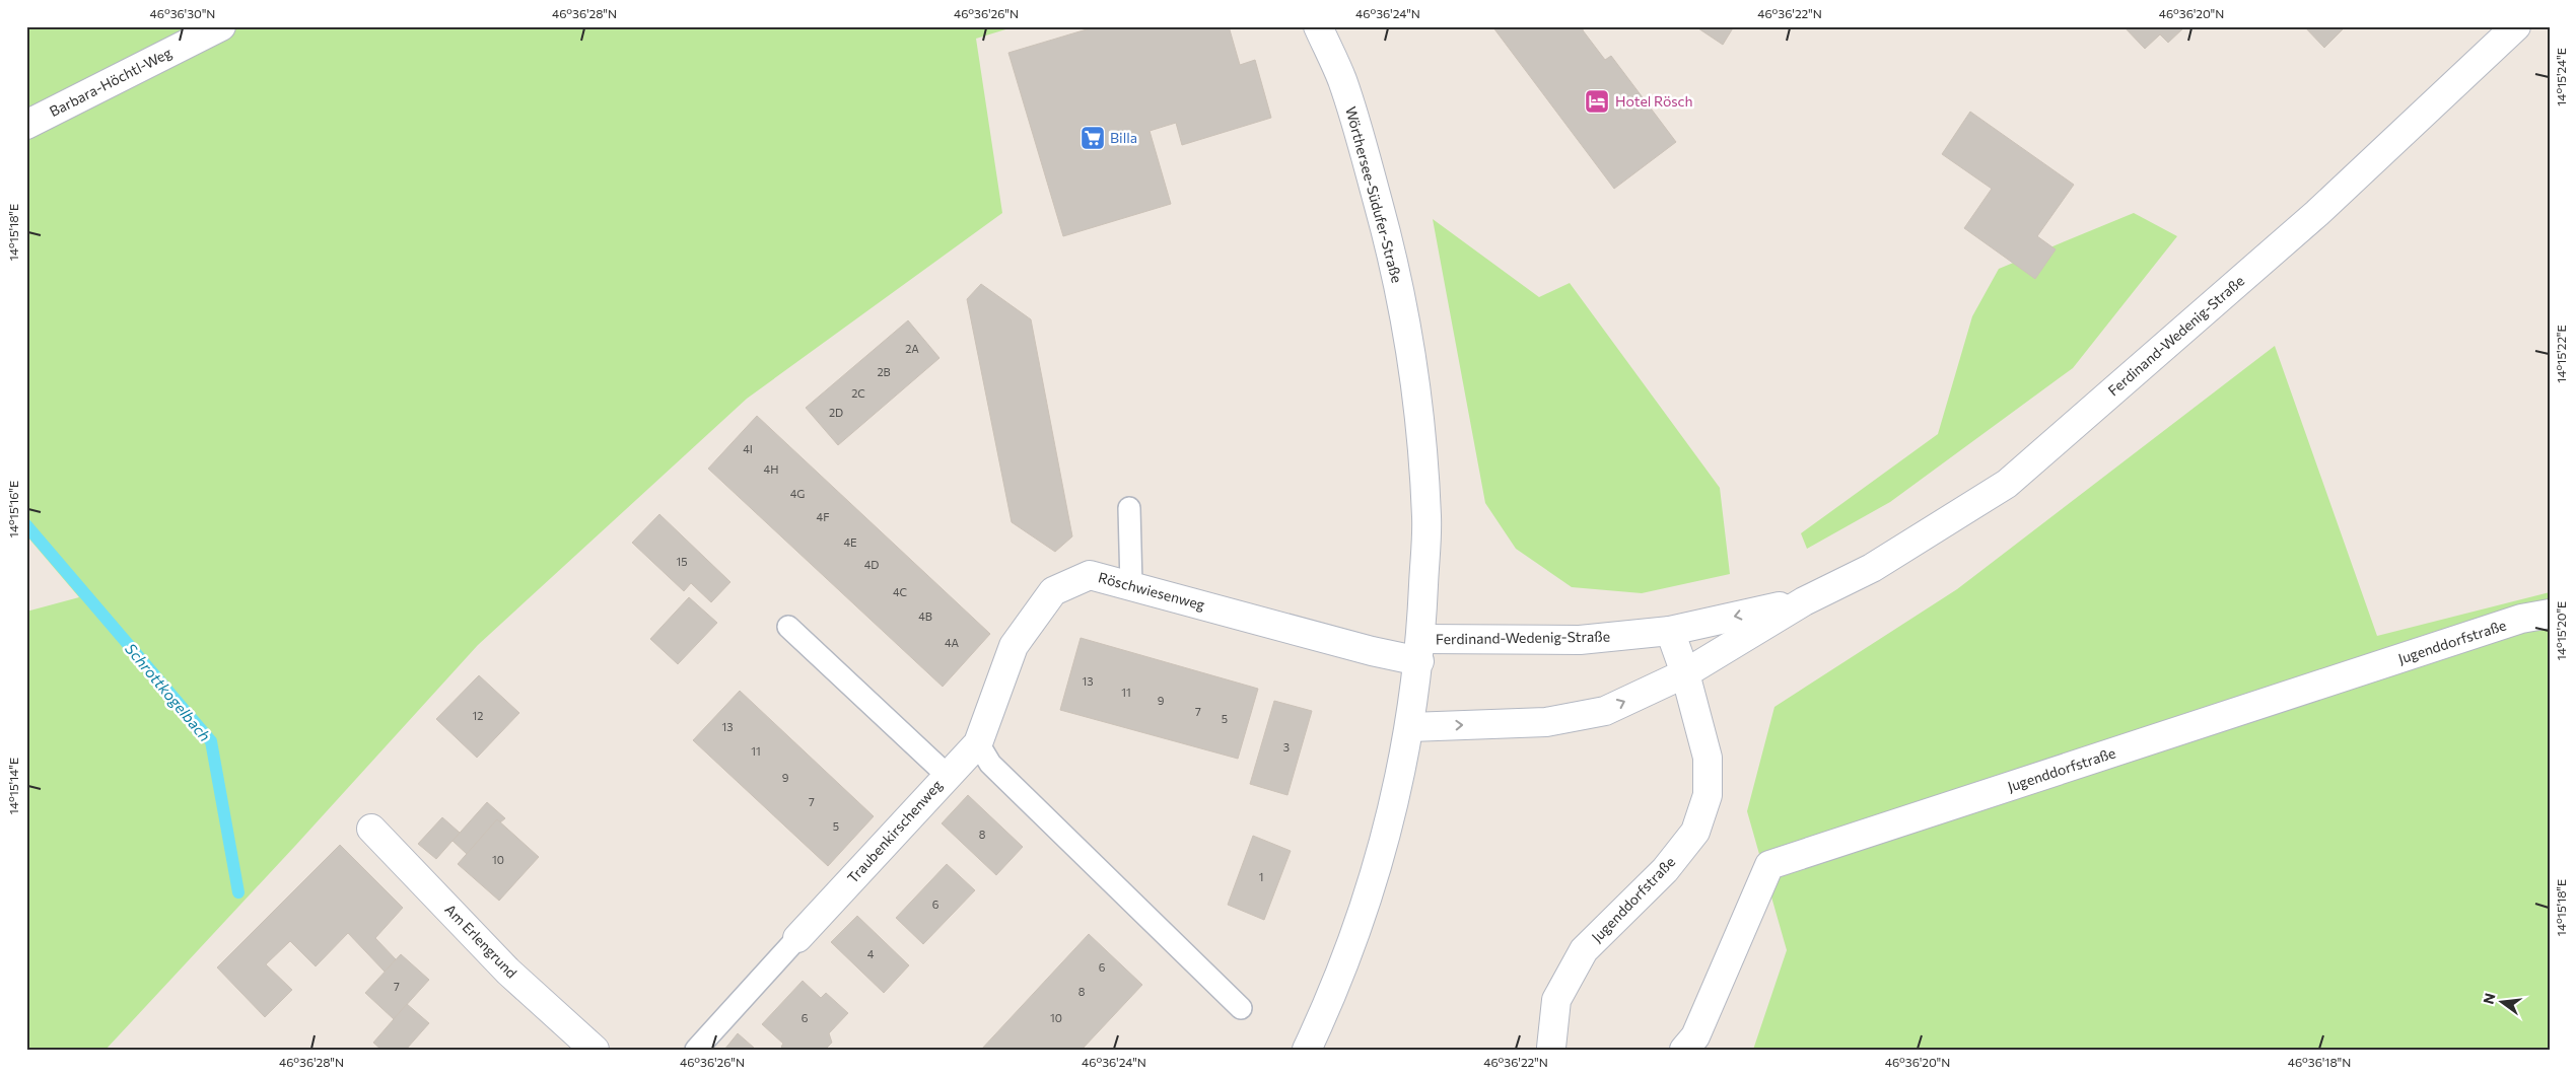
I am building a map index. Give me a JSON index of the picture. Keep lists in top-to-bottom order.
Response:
{
  "streets": {
    "street": [
      "Barbara-Höchtl-Weg",
      "Wörthersee-Südufer-Straße",
      "Ferdinand-Wedenig-Straße",
      "Röschwiesenweg",
      "Jugenddorfstraße",
      "Traubenkirschenweg",
      "Am Erlengrund"
    ]
  },
  "crossings": [
    ["Wörthersee-Südufer-Straße", "Ferdinand-Wedenig-Straße"],
    ["Wörthersee-Südufer-Straße", "Röschwiesenweg"],
    ["Ferdinand-Wedenig-Straße", "Röschwiesenweg"],
    ["Ferdinand-Wedenig-Straße", "Jugenddorfstraße"],
    ["Röschwiesenweg", "Traubenkirschenweg"]
  ],
  "water": ["Schrottkogelbach"],
  "places": {
    "hotel": ["Hotel Rösch"],
    "supermarket": ["Billa"]
  },
  "house_numbers": [
    "2A",
    "2B",
    "2C",
    "2D",
    "4I",
    "4H",
    "4G",
    "4F",
    "4E",
    "15",
    "4D",
    "4C",
    "4B",
    "4A",
    "13",
    "11",
    "9",
    "7",
    "12",
    "5",
    "13",
    "3",
    "11",
    "9",
    "7",
    "5",
    "8",
    "10",
    "1",
    "6",
    "4",
    "6",
    "7",
    "8",
    "6",
    "10"
  ],
  "north": "left",
  "coordinates": [
    "46°36'30\"N",
    "46°36'28\"N",
    "46°36'26\"N",
    "46°36'24\"N",
    "46°36'22\"N",
    "46°36'20\"N",
    "14°15'24\"E",
    "14°15'18\"E",
    "14°15'22\"E",
    "14°15'16\"E",
    "14°15'20\"E",
    "14°15'14\"E",
    "46°36'18\"N"
  ]
}
